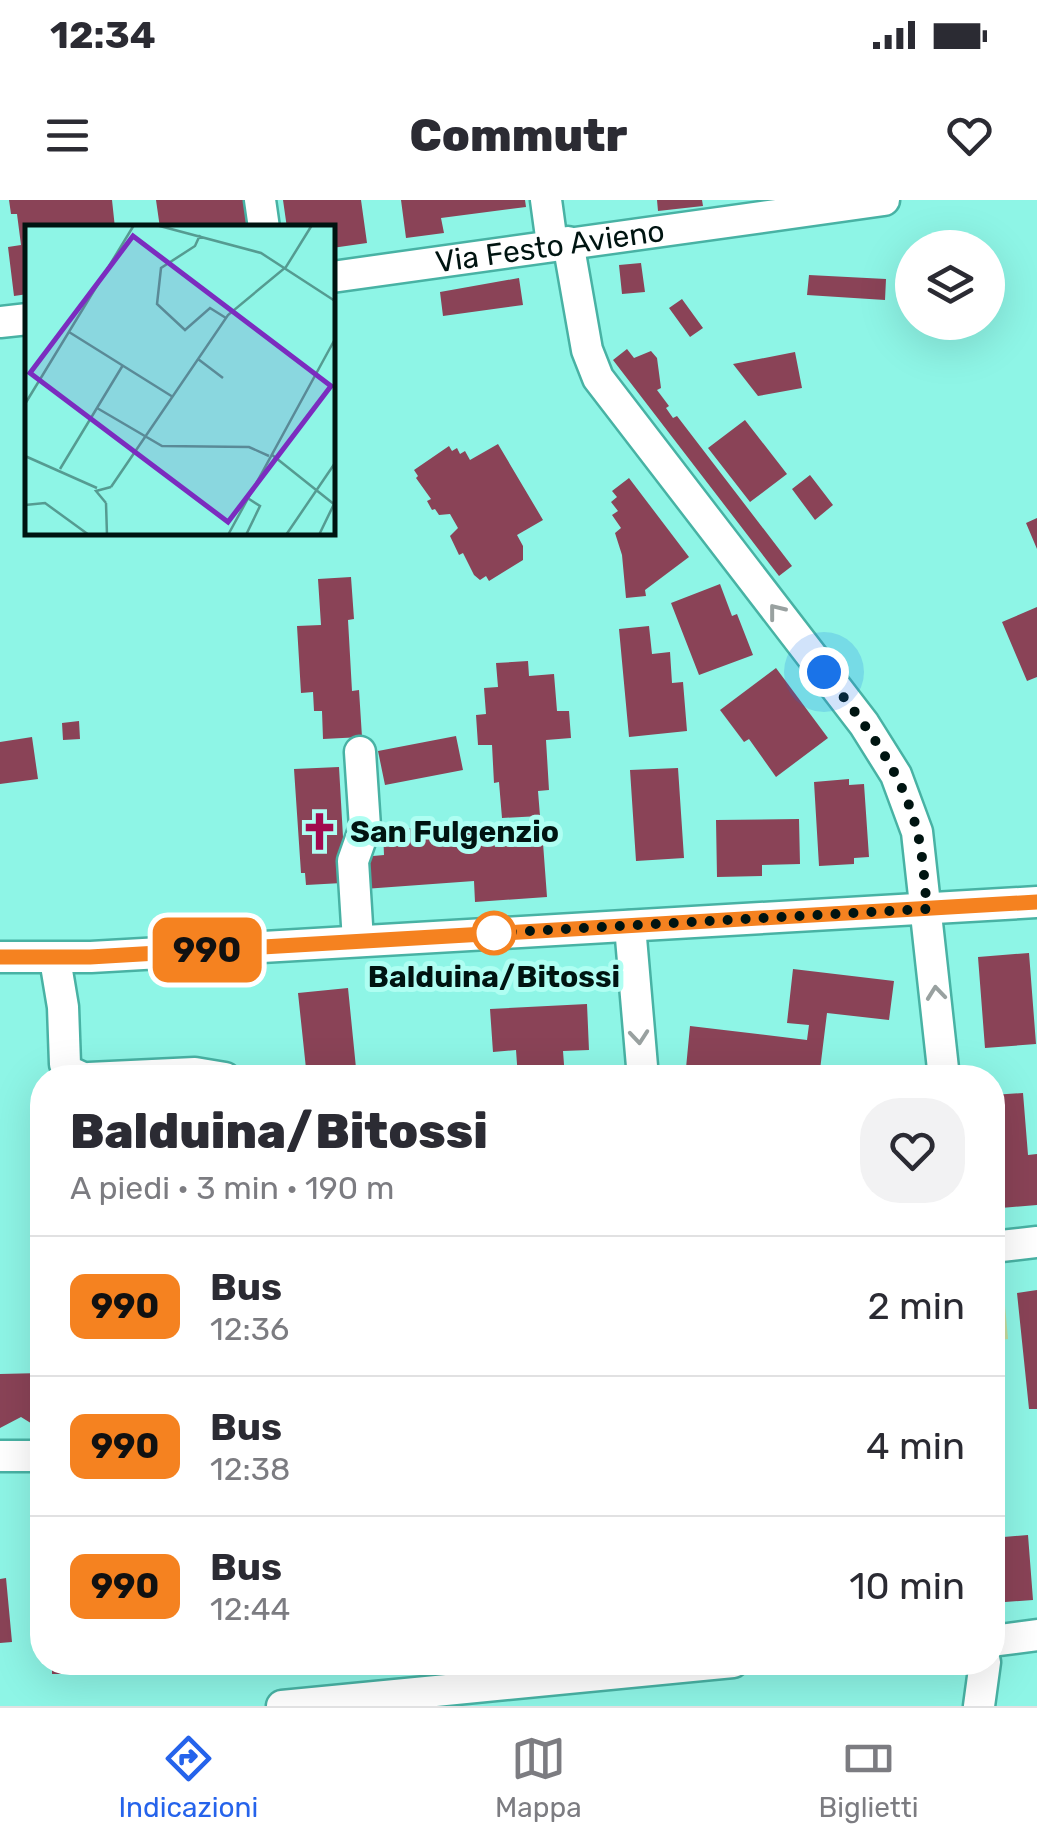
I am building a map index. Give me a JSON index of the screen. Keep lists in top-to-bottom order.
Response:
{
  "streets": {
    "street": ["Via Festo Avieno"]
  },
  "places": {
    "church": ["San Fulgenzio"],
    "other": ["Balduina/Bitossi"]
  },
  "lines": ["bus line 990"],
  "page": {
    "status": "12:34",
    "header": "Commutr",
    "on_map": "990",
    "heading": ["Balduina/Bitossi", "A piedi · 3 min · 190 m"],
    "list": [
      {
        "mark": "990",
        "name": "Bus",
        "note": "12:36",
        "value": "2 min"
      },
      {
        "mark": "990",
        "name": "Bus",
        "note": "12:38",
        "value": "4 min"
      },
      {
        "mark": "990",
        "name": "Bus",
        "note": "12:44",
        "value": "10 min"
      }
    ],
    "tabs": ["Indicazioni", "Mappa", "Biglietti"]
  }
}
